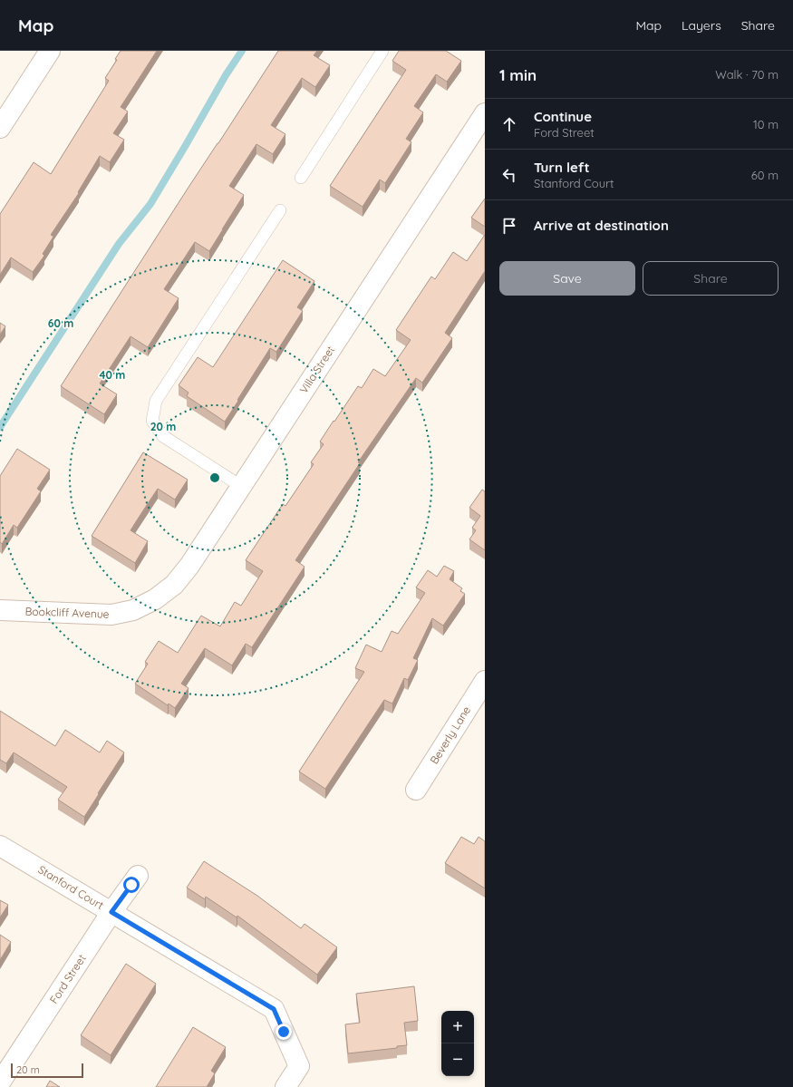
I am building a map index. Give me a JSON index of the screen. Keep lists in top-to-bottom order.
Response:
{
  "streets": {
    "street": [
      "Villa Street",
      "Bookcliff Avenue",
      "Beverly Lane",
      "Stanford Court",
      "Ford Street"
    ]
  },
  "crossings": [
    ["Villa Street", "Bookcliff Avenue"],
    ["Stanford Court", "Ford Street"]
  ],
  "scale_bar": "20 m",
  "page": {
    "header": "Map",
    "nav": ["Map", "Layers", "Share"],
    "heading": ["1 min", "Walk · 70 m"],
    "list": [
      ["Continue", "Ford Street", "10 m"],
      ["Turn left", "Stanford Court", "60 m"],
      "Arrive at destination"
    ],
    "buttons": ["Save", "Share"],
    "map_buttons": ["+", "−"],
    "scale": "20 m"
  },
  "rings": ["60 m", "40 m", "20 m"]
}
